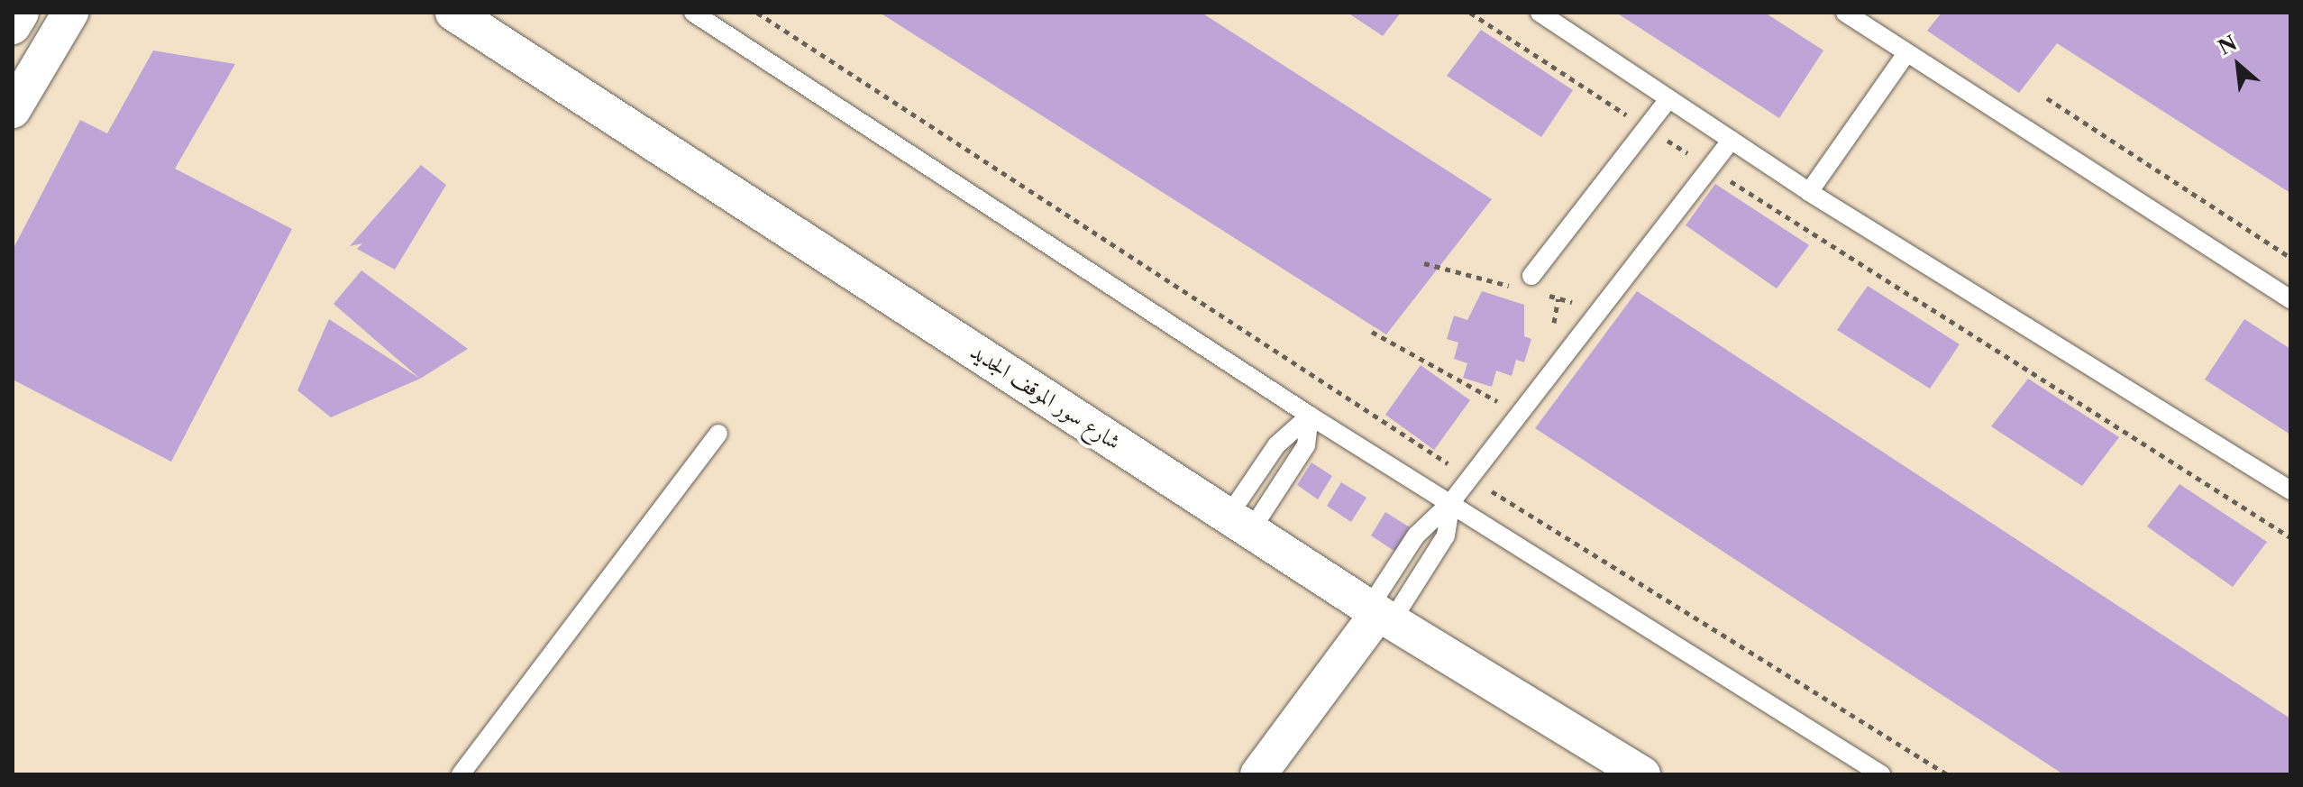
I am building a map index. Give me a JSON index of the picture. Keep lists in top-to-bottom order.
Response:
{
  "streets": {
    "street": ["شارع سور الموقف الجديد"]
  },
  "north": "top left"
}
